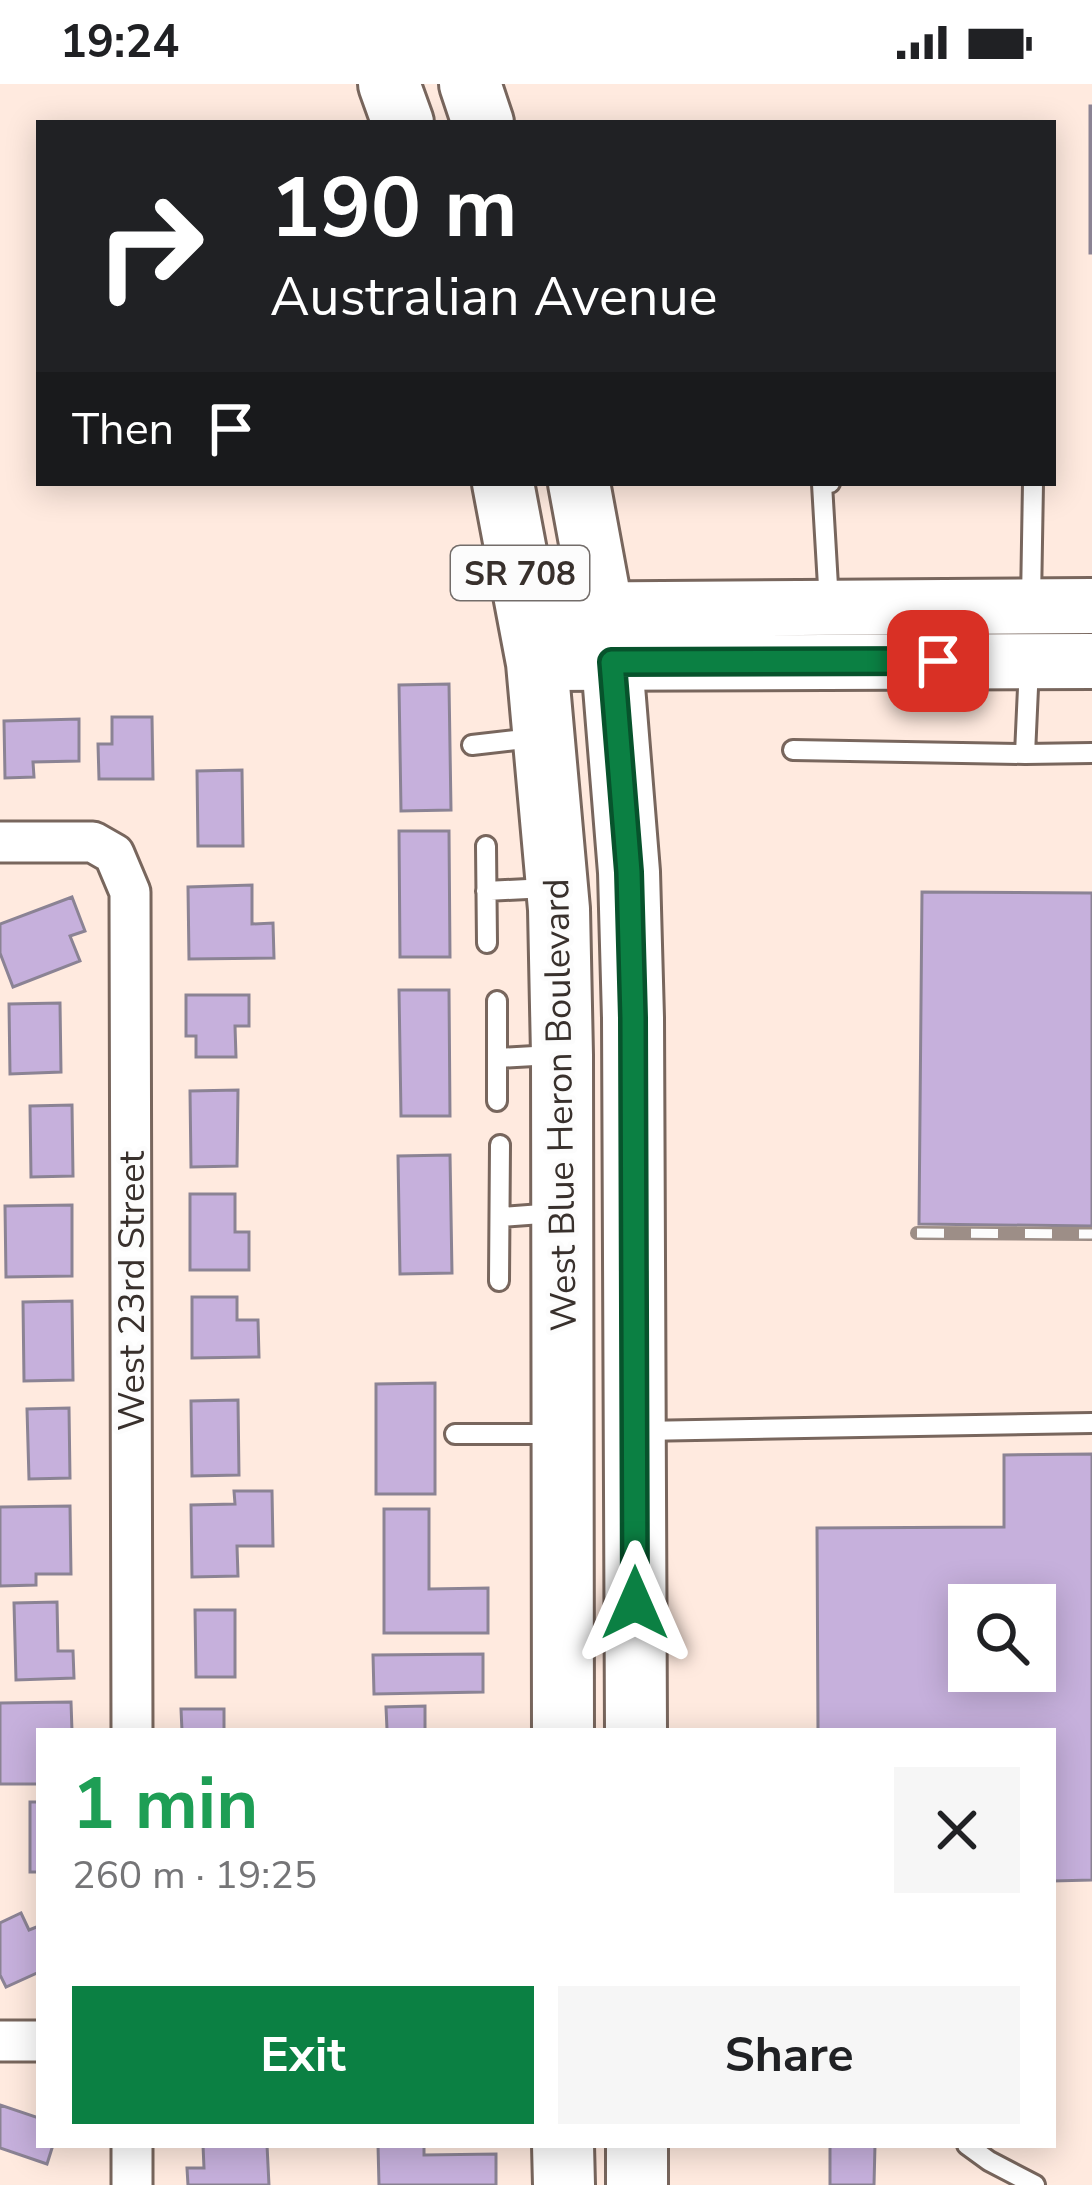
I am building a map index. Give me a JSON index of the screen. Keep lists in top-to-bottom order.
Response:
{
  "streets": {
    "main road": ["SR 708", "West Blue Heron Boulevard"],
    "street": ["West 23rd Street"]
  },
  "page": {
    "status": "19:24",
    "turn": ["190 m", "Australian Avenue"],
    "then": "Then",
    "heading": ["1 min", "260 m · 19:25"],
    "buttons": ["Exit", "Share"]
  }
}
